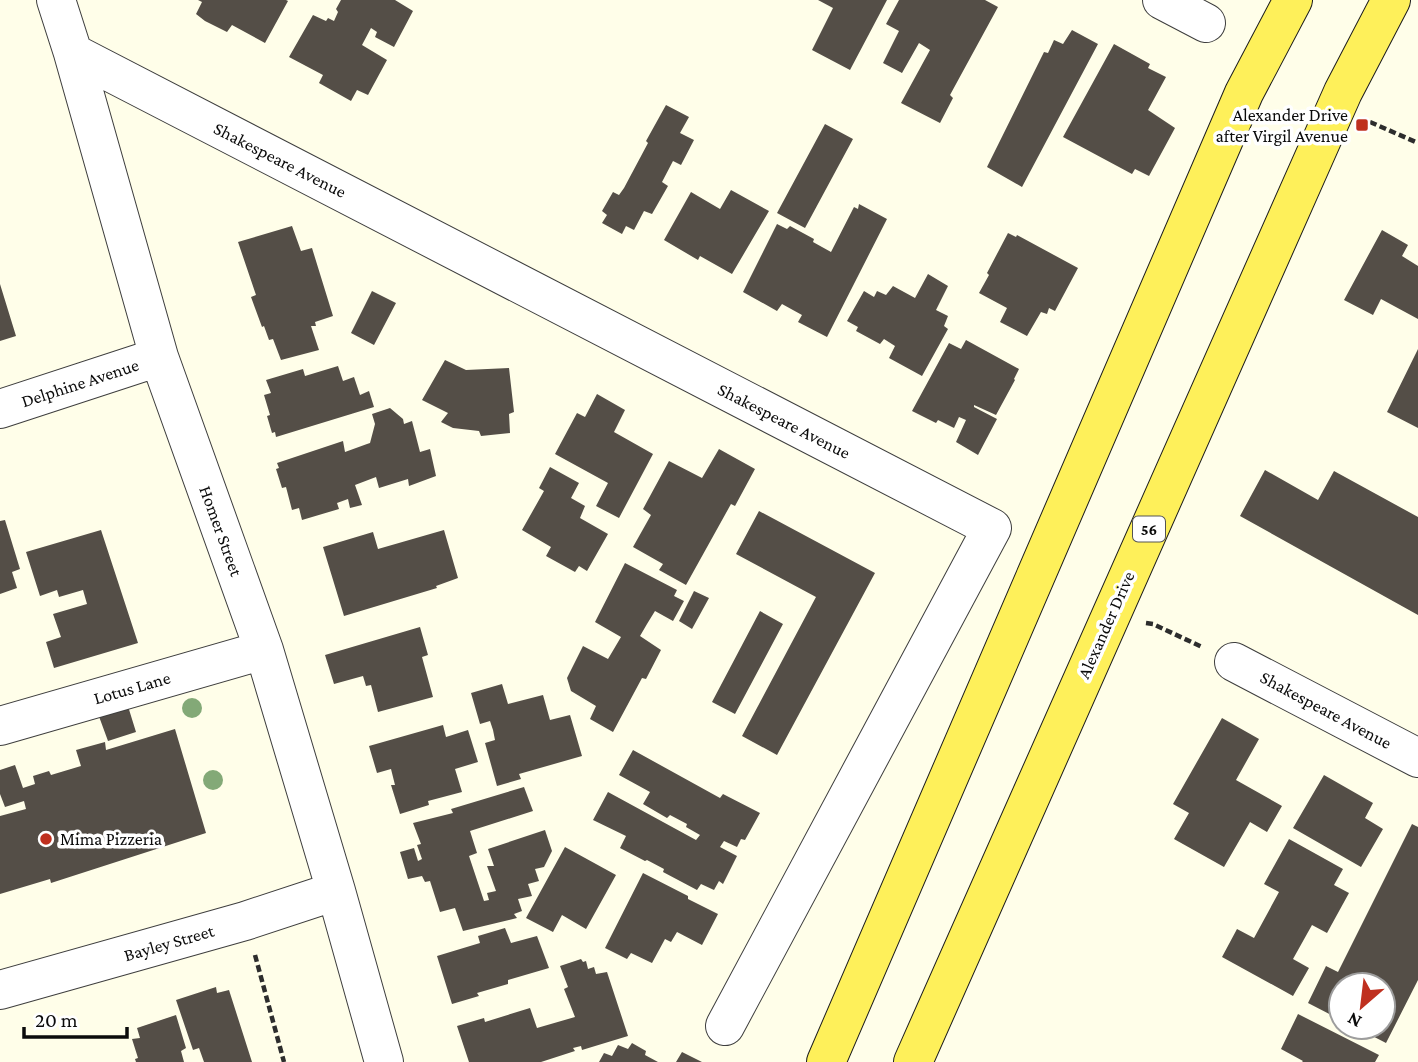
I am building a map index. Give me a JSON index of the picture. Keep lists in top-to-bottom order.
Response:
{
  "streets": {
    "main road": ["56", "Alexander Drive"],
    "street": [
      "Shakespeare Avenue",
      "Delphine Avenue",
      "Homer Street",
      "Lotus Lane",
      "Bayley Street"
    ]
  },
  "crossings": [
    ["Shakespeare Avenue", "Homer Street"],
    ["Delphine Avenue", "Homer Street"],
    ["Homer Street", "Lotus Lane"],
    ["Homer Street", "Bayley Street"]
  ],
  "places": {
    "transit": ["Alexander Drive after Virgil Avenue"],
    "other": ["Mima Pizzeria"]
  },
  "scale_bar": "20 m",
  "north": "bottom left"
}
